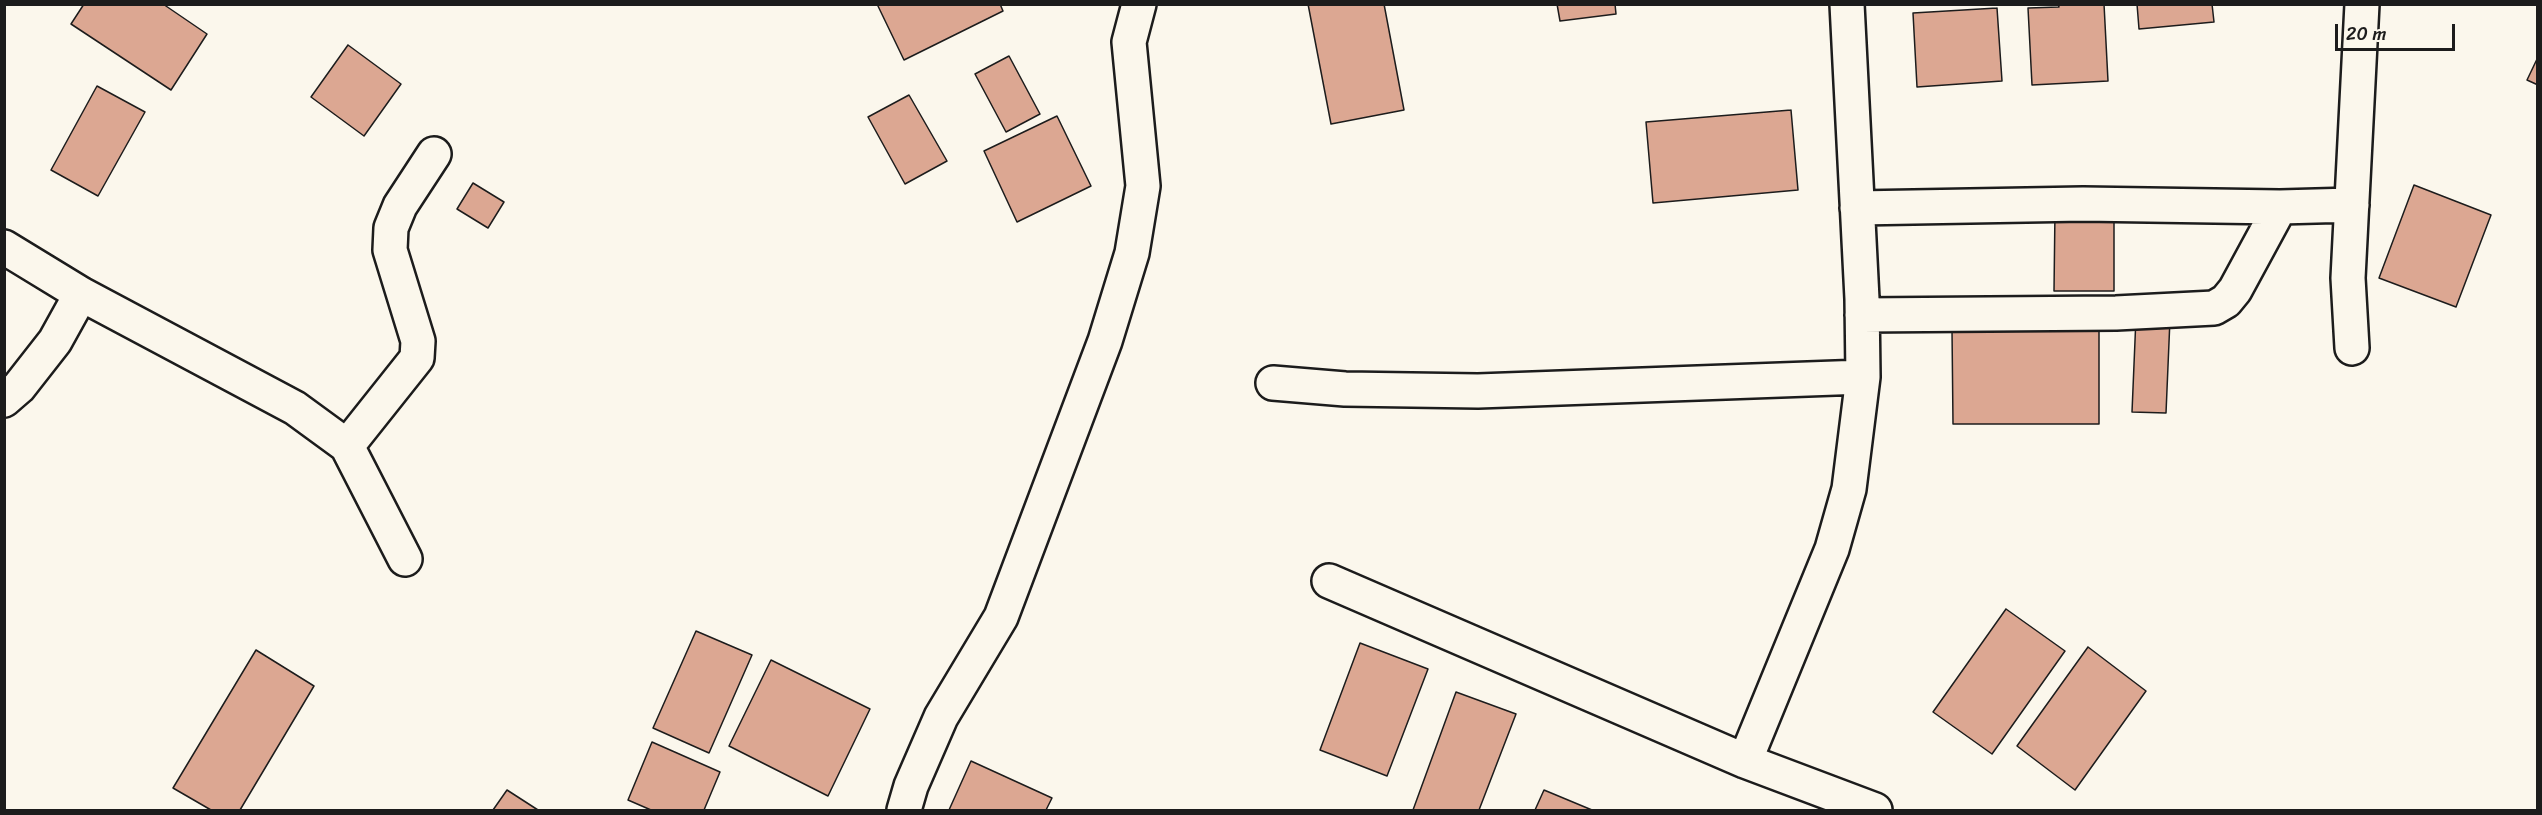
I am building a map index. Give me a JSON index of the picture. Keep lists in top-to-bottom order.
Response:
{
  "scale_bar": "20 m"
}
